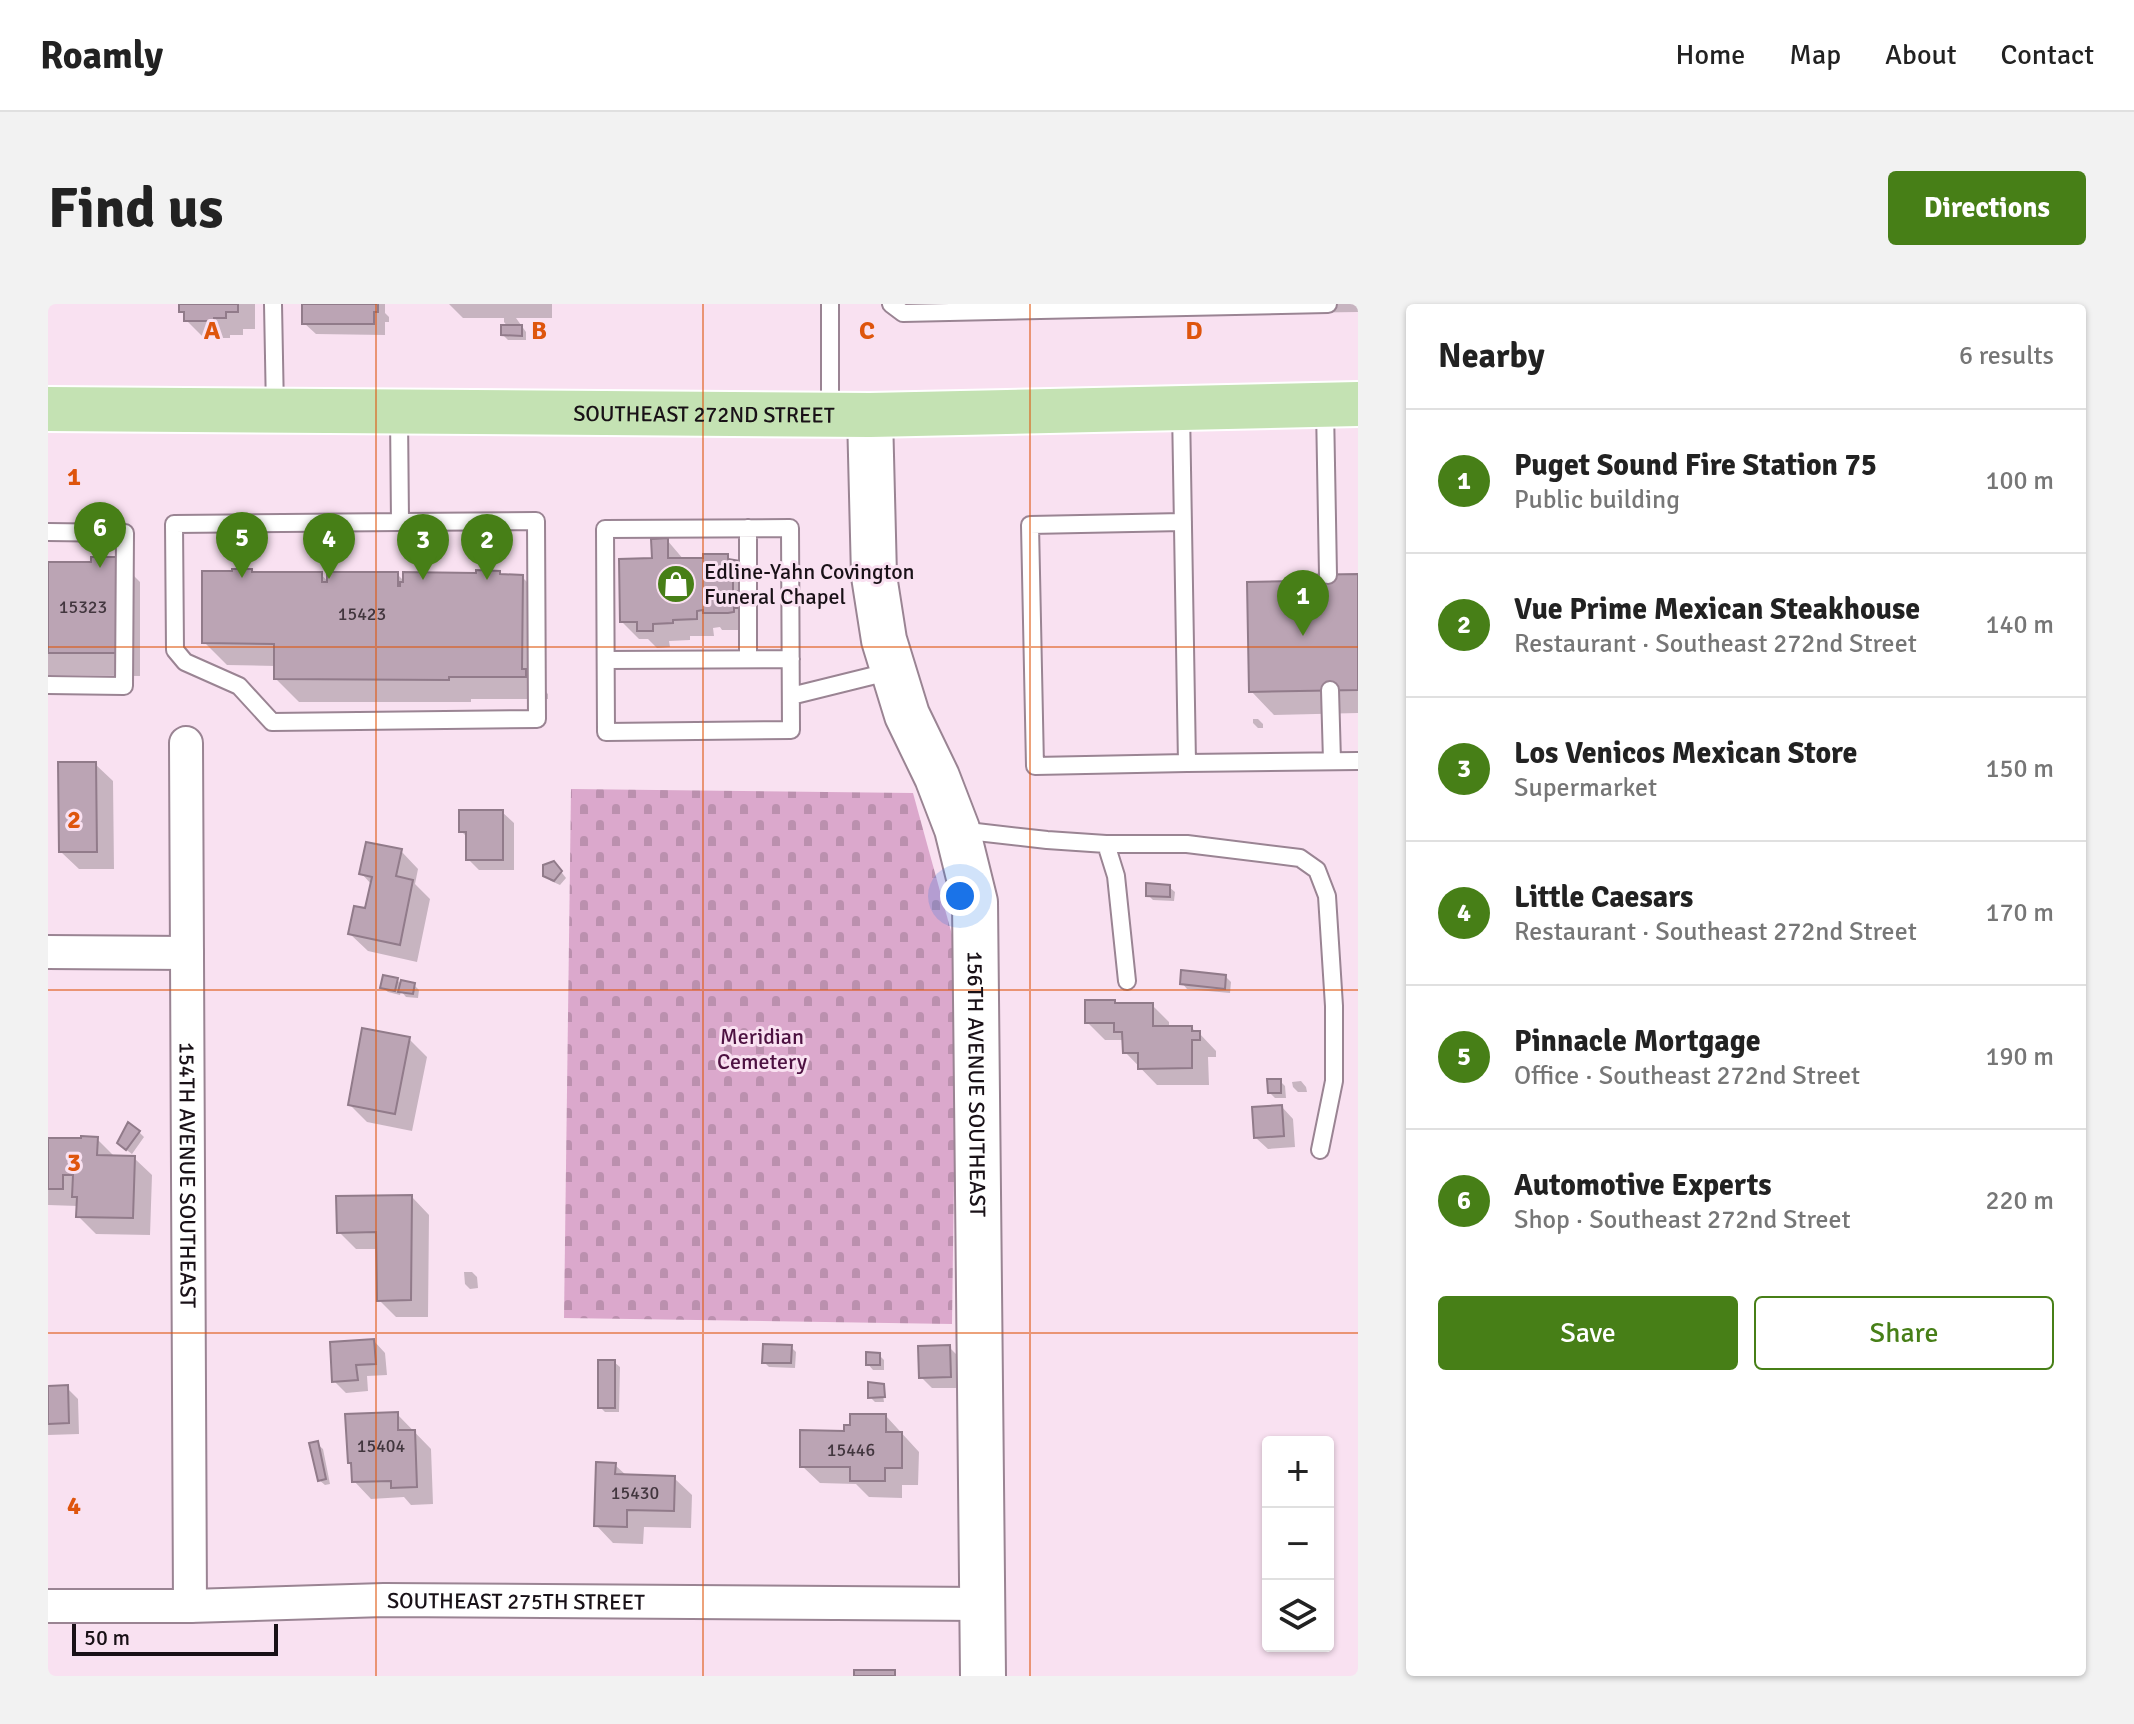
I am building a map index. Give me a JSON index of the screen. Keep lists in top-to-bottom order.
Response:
{
  "streets": {
    "main road": ["SOUTHEAST 272ND STREET"],
    "street": ["156TH AVENUE SOUTHEAST", "154TH AVENUE SOUTHEAST", "SOUTHEAST 275TH STREET"]
  },
  "crossings": [
    ["SOUTHEAST 272ND STREET", "156TH AVENUE SOUTHEAST"],
    ["156TH AVENUE SOUTHEAST", "SOUTHEAST 275TH STREET"],
    ["154TH AVENUE SOUTHEAST", "SOUTHEAST 275TH STREET"]
  ],
  "parks": ["Meridian Cemetery"],
  "places": {
    "shop": ["Edline-Yahn Covington Funeral Chapel"]
  },
  "house_numbers": [
    "15323",
    "15423",
    "15404",
    "15446",
    "15430"
  ],
  "scale_bar": "50 m",
  "page": {
    "header": "Roamly",
    "nav": [
      "Home",
      "Map",
      "About",
      "Contact"
    ],
    "buttons": [
      "Directions",
      ["Save", "Share"]
    ],
    "title": "Find us",
    "heading": ["Nearby", "6 results"],
    "list": [
      {
        "mark": "1",
        "name": "Puget Sound Fire Station 75",
        "note": "Public building",
        "value": "100 m"
      },
      {
        "mark": "2",
        "name": "Vue Prime Mexican Steakhouse",
        "note": "Restaurant · Southeast 272nd Street",
        "value": "140 m"
      },
      {
        "mark": "3",
        "name": "Los Venicos Mexican Store",
        "note": "Supermarket",
        "value": "150 m"
      },
      {
        "mark": "4",
        "name": "Little Caesars",
        "note": "Restaurant · Southeast 272nd Street",
        "value": "170 m"
      },
      {
        "mark": "5",
        "name": "Pinnacle Mortgage",
        "note": "Office · Southeast 272nd Street",
        "value": "190 m"
      },
      {
        "mark": "6",
        "name": "Automotive Experts",
        "note": "Shop · Southeast 272nd Street",
        "value": "220 m"
      }
    ],
    "pins": [
      "6",
      "5",
      "4",
      "2",
      "3",
      "1"
    ],
    "map_buttons": ["+", "−"],
    "scale": "50 m"
  },
  "grid": {
    "columns": [
      "A",
      "B",
      "C",
      "D"
    ],
    "rows": [
      "1",
      "2",
      "3",
      "4"
    ]
  }
}
